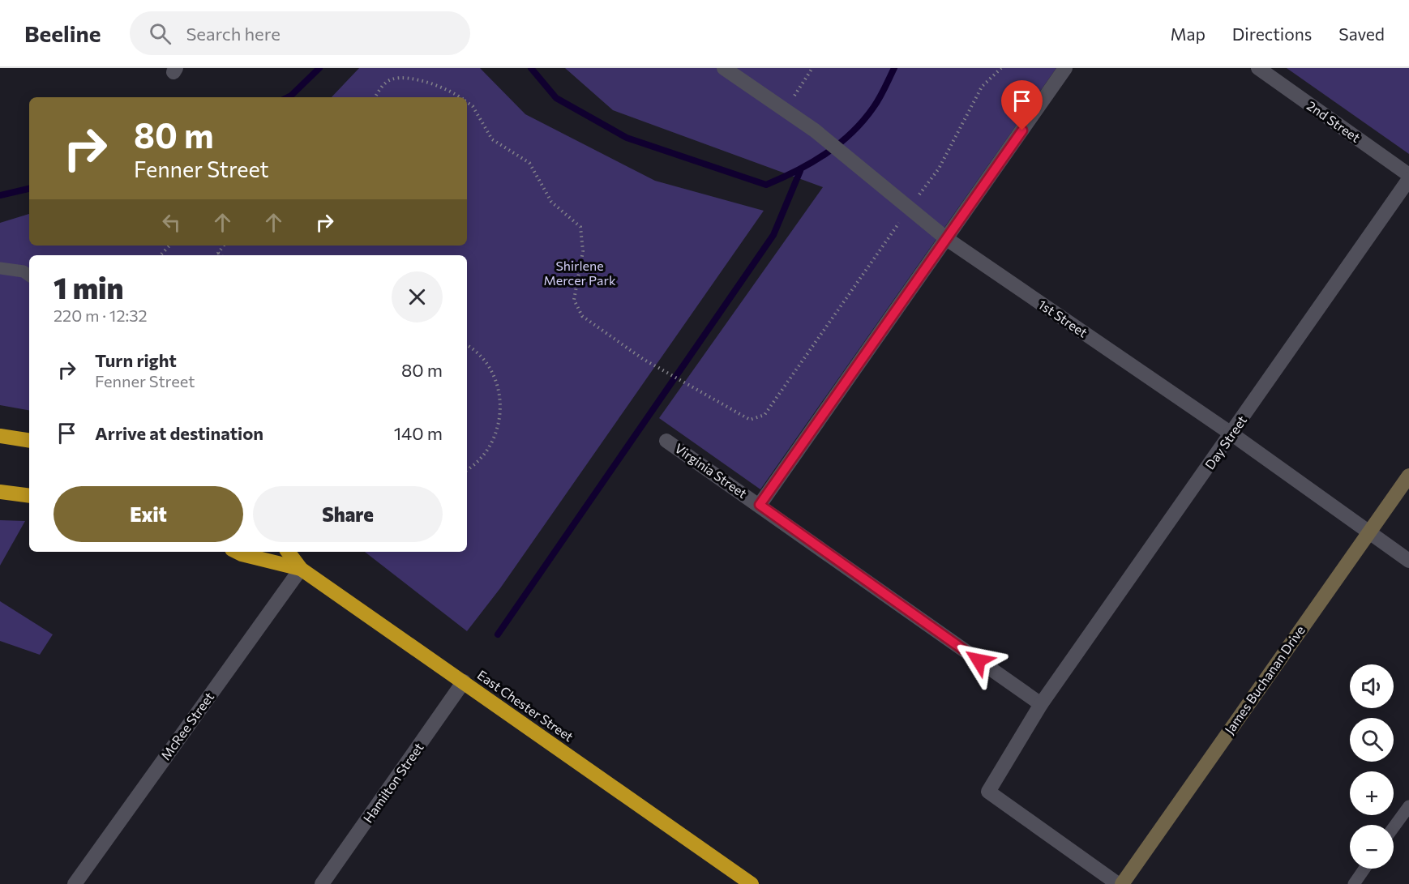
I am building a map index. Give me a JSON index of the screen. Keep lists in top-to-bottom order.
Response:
{
  "streets": {
    "highway": ["East Chester Street"],
    "street": [
      "2nd Street",
      "1st Street",
      "Day Street",
      "Virginia Street",
      "James Buchanan Drive",
      "McRee Street",
      "Hamilton Street"
    ]
  },
  "crossings": [
    ["1st Street", "Day Street"],
    ["1st Street", "James Buchanan Drive"],
    ["Day Street", "Virginia Street"],
    ["East Chester Street", "McRee Street"],
    ["East Chester Street", "Hamilton Street"]
  ],
  "parks": ["Shirlene Mercer Park"],
  "page": {
    "header": "Beeline",
    "search": "Search here",
    "nav": ["Map", "Directions", "Saved"],
    "turn": ["80 m", "Fenner Street"],
    "heading": ["1 min", "220 m · 12:32"],
    "list": [
      {
        "name": "Turn right",
        "note": "Fenner Street",
        "value": "80 m"
      },
      {
        "name": "Arrive at destination",
        "value": "140 m"
      }
    ],
    "buttons": ["Exit", "Share"],
    "map_buttons": ["+", "−"]
  }
}
